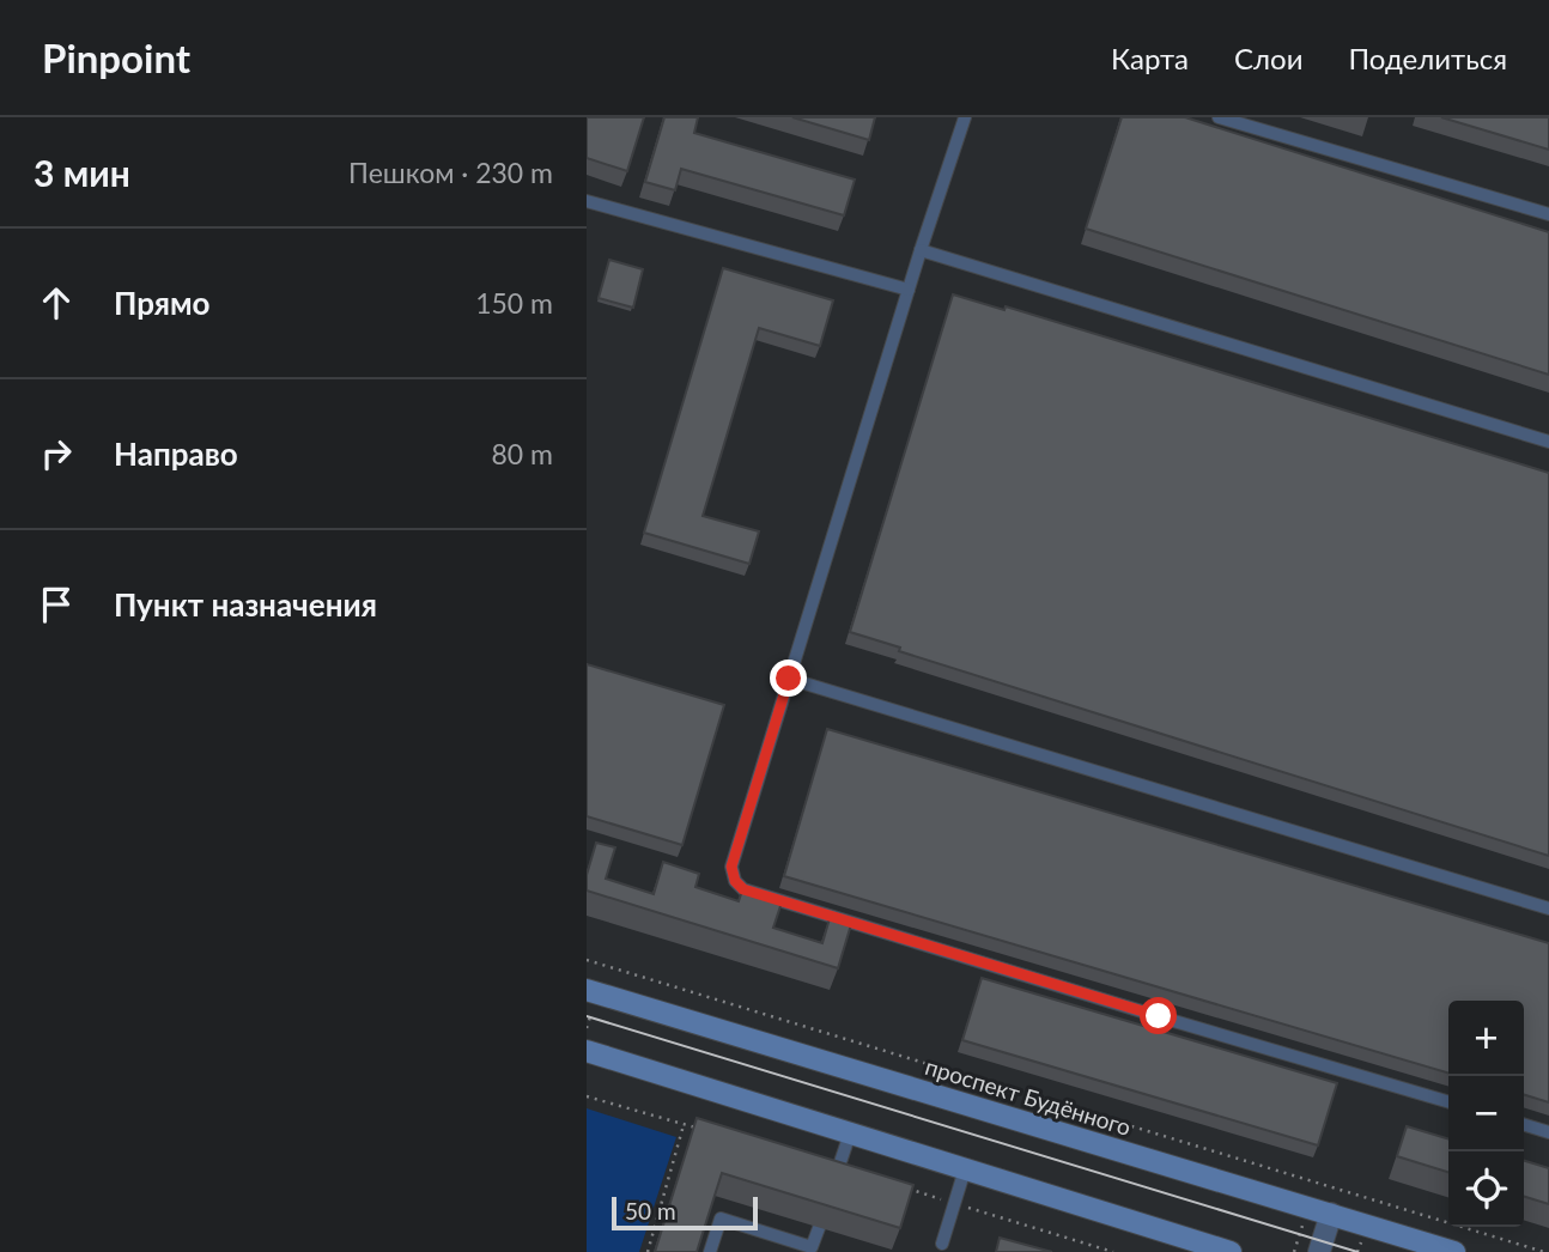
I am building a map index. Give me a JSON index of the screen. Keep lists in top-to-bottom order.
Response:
{
  "streets": {
    "main road": ["проспект Будённого"]
  },
  "scale_bar": "50 m",
  "page": {
    "header": "Pinpoint",
    "nav": ["Карта", "Слои", "Поделиться"],
    "heading": ["3 мин", "Пешком · 230 m"],
    "list": [
      ["Прямо", "150 m"],
      ["Направо", "80 m"],
      "Пункт назначения"
    ],
    "map_buttons": ["+", "−"],
    "scale": "50 m"
  }
}
